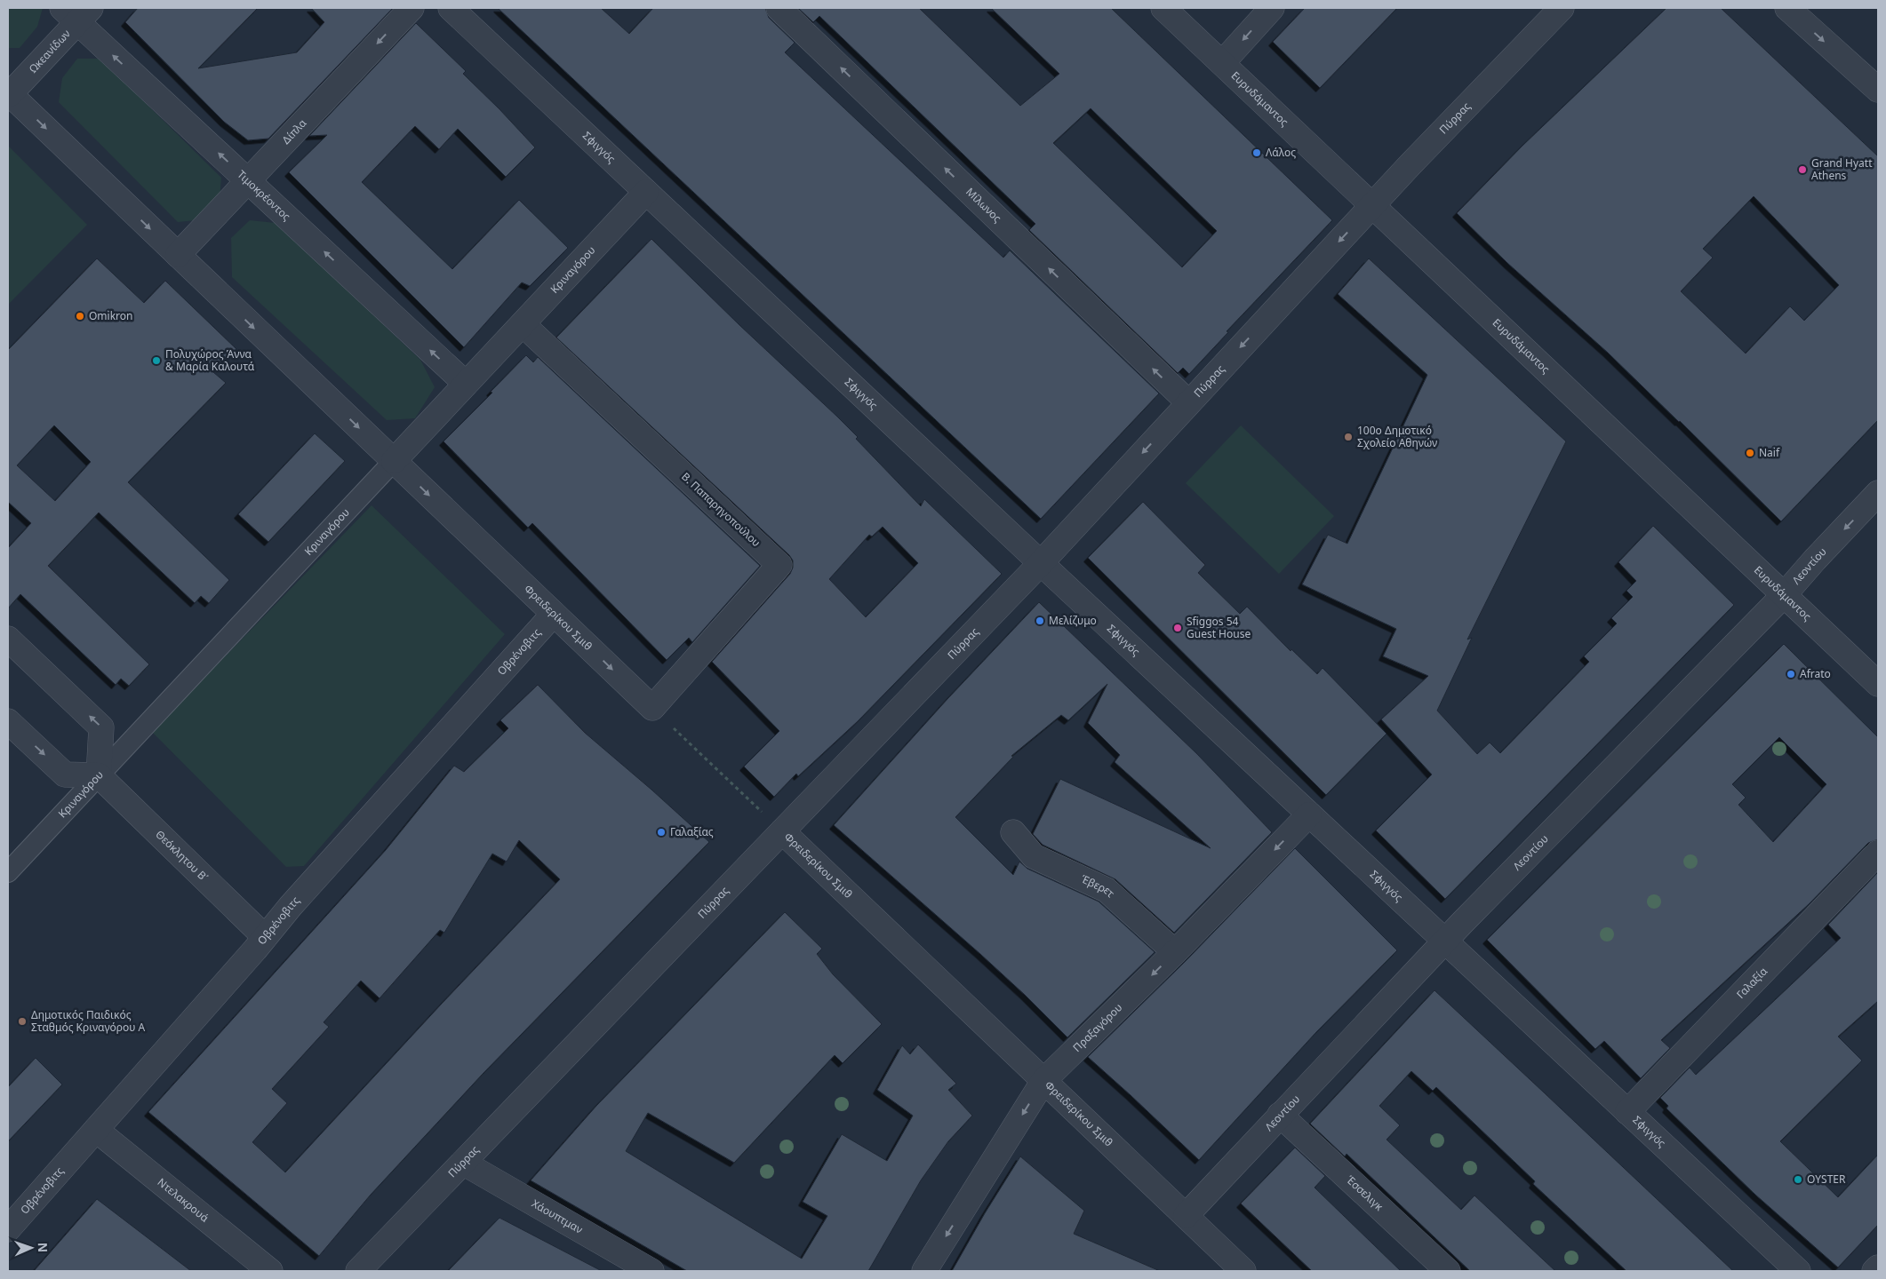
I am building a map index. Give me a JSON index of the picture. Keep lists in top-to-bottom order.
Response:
{
  "streets": {
    "street": [
      "Ωκεανίδων",
      "Ευρυδάμαντος",
      "Πύρρας",
      "Δίπλα",
      "Σφιγγός",
      "Τιμοκρέοντος",
      "Μίλωνος",
      "Κριναγόρου",
      "Β. Παπαρηγοπούλου",
      "Λεοντίου",
      "Φρειδερίκου Σμιθ",
      "Οβρένοβιτς",
      "Θεόκλητου Β΄",
      "Έβερετ",
      "Γαλαξία",
      "Πραξαγόρου",
      "Έσσελιγκ",
      "Ντελακρουά",
      "Χάουπτμαν"
    ]
  },
  "crossings": [
    ["Ωκεανίδων", "Τιμοκρέοντος"],
    ["Ευρυδάμαντος", "Πύρρας"],
    ["Ευρυδάμαντος", "Λεοντίου"],
    ["Πύρρας", "Σφιγγός"],
    ["Πύρρας", "Μίλωνος"],
    ["Πύρρας", "Φρειδερίκου Σμιθ"],
    ["Πύρρας", "Χάουπτμαν"],
    ["Δίπλα", "Τιμοκρέοντος"],
    ["Σφιγγός", "Κριναγόρου"],
    ["Σφιγγός", "Λεοντίου"],
    ["Σφιγγός", "Γαλαξία"],
    ["Σφιγγός", "Πραξαγόρου"],
    ["Τιμοκρέοντος", "Κριναγόρου"],
    ["Κριναγόρου", "Β. Παπαρηγοπούλου"],
    ["Κριναγόρου", "Φρειδερίκου Σμιθ"],
    ["Κριναγόρου", "Θεόκλητου Β΄"],
    ["Β. Παπαρηγοπούλου", "Φρειδερίκου Σμιθ"],
    ["Λεοντίου", "Φρειδερίκου Σμιθ"],
    ["Λεοντίου", "Έσσελιγκ"],
    ["Φρειδερίκου Σμιθ", "Οβρένοβιτς"],
    ["Φρειδερίκου Σμιθ", "Πραξαγόρου"],
    ["Οβρένοβιτς", "Θεόκλητου Β΄"],
    ["Οβρένοβιτς", "Ντελακρουά"],
    ["Έβερετ", "Πραξαγόρου"]
  ],
  "one_way": ["Δίπλα", "Μίλωνος", "Πραξαγόρου"],
  "places": [
    "Λάλος",
    "Grand Hyatt Athens",
    "Omikron",
    "Πολυχώρος Άννα & Μαρία Καλουτά",
    "100ο Δημοτικό Σχολείο Αθηνών",
    "Naif",
    "Μελίζυμο",
    "Sfiggos 54 Guest House",
    "Afrato",
    "Γαλαξίας",
    "Δημοτικός Παιδικός Σταθμός Κριναγόρου Α",
    "OYSTER"
  ],
  "north": "right"
}
